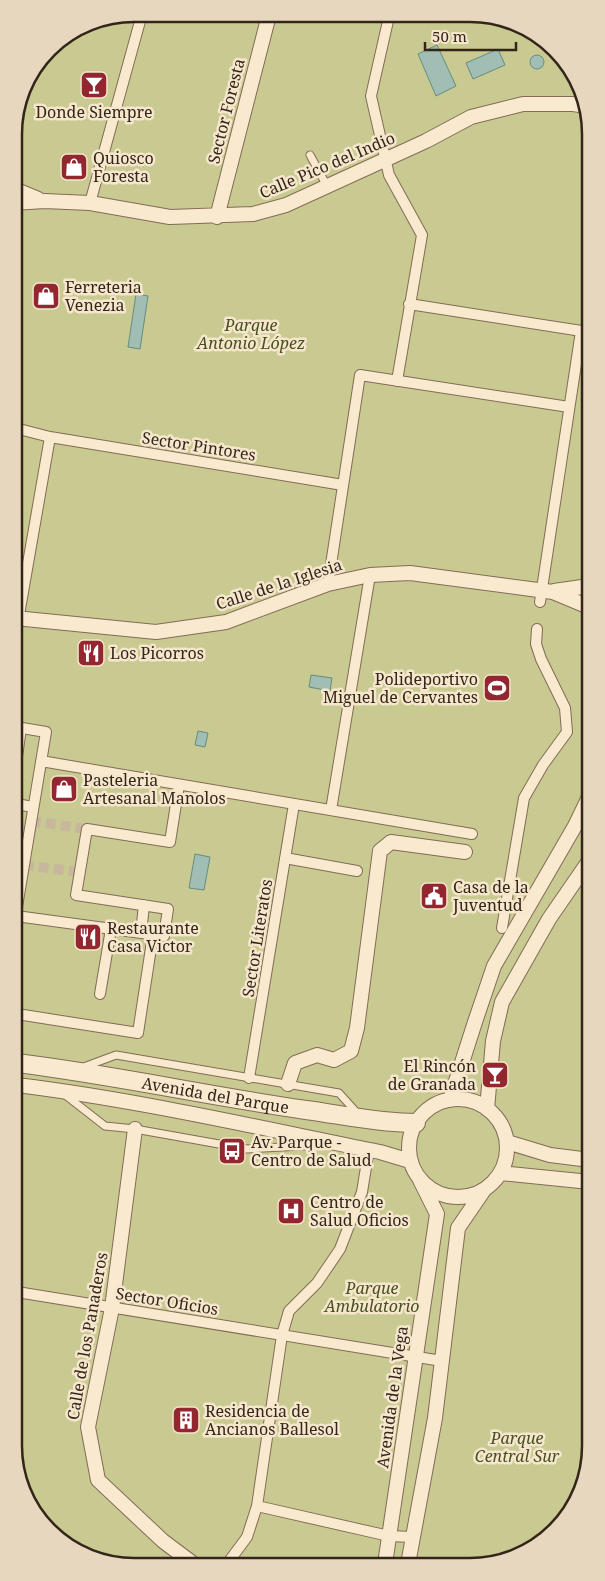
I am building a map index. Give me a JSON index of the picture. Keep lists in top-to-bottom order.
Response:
{
  "streets": {
    "street": [
      "Sector Foresta",
      "Calle Pico del Indio",
      "Sector Pintores",
      "Calle de la Iglesia",
      "Sector Literatos",
      "Avenida del Parque",
      "Sector Oficios",
      "Calle de los Panaderos",
      "Avenida de la Vega"
    ]
  },
  "crossings": [
    ["Sector Foresta", "Calle Pico del Indio"],
    ["Avenida del Parque", "Avenida de la Vega"],
    ["Sector Oficios", "Calle de los Panaderos"],
    ["Sector Oficios", "Avenida de la Vega"]
  ],
  "parks": ["Parque Antonio López", "Parque Ambulatorio", "Parque Central Sur"],
  "places": {
    "bar": ["Donde Siempre", "El Rincón de Granada"],
    "shop": ["Quiosco Foresta", "Ferreteria Venezia", "Pasteleria Artesanal Manolos"],
    "restaurant": ["Los Picorros", "Restaurante Casa Victor"],
    "sports": ["Polideportivo Miguel de Cervantes"],
    "public building": ["Casa de la Juventud"],
    "bus stop": ["Av. Parque - Centro de Salud"],
    "hospital": ["Centro de Salud Oficios"],
    "building": ["Residencia de Ancianos Ballesol"]
  },
  "scale_bar": "50 m"
}
